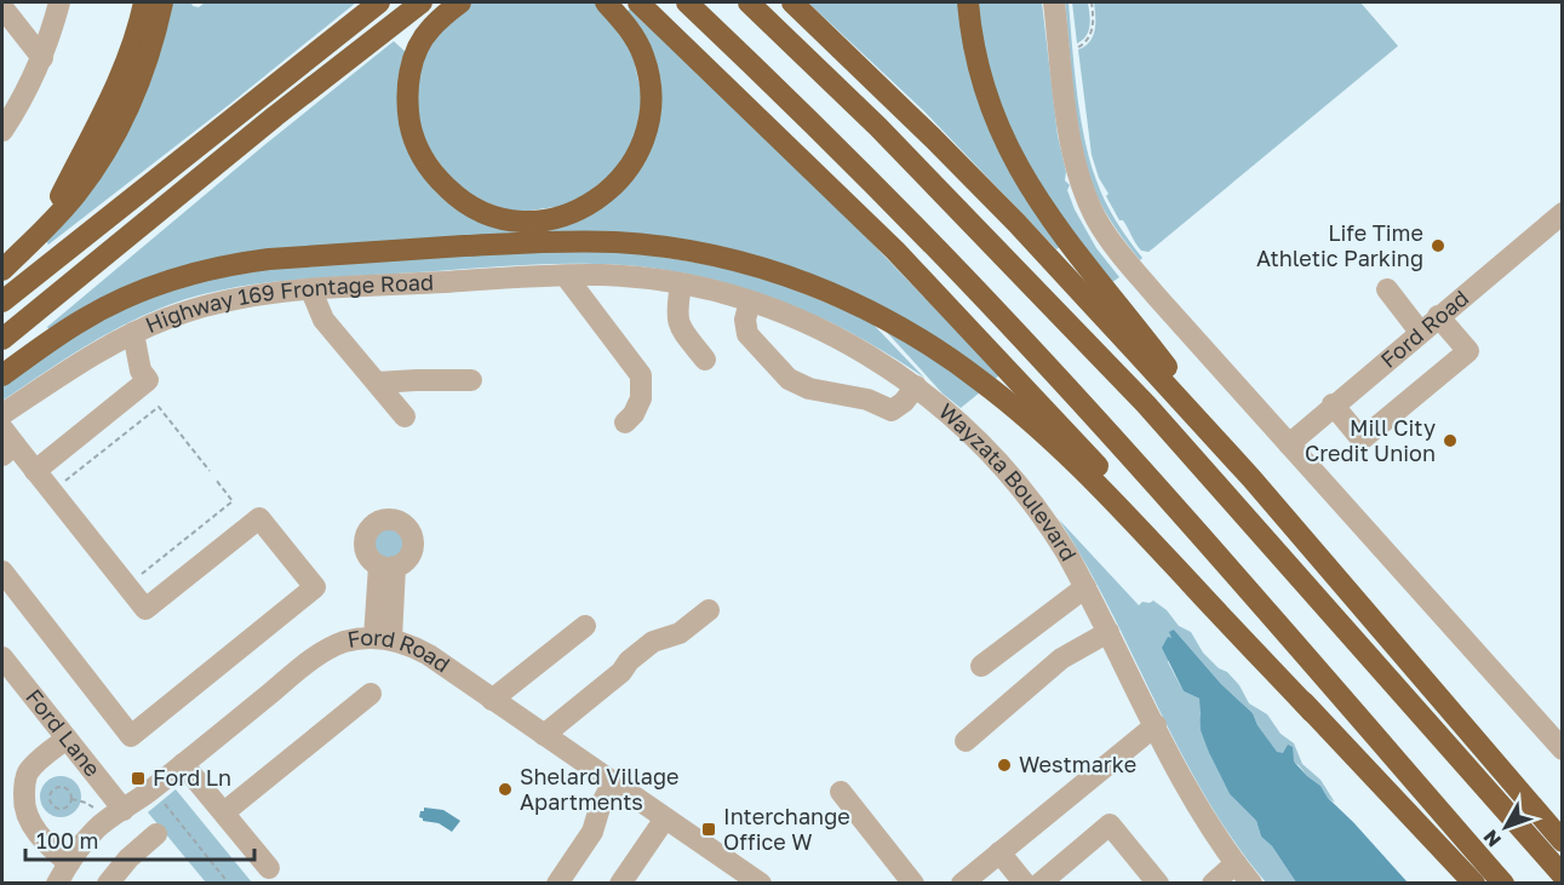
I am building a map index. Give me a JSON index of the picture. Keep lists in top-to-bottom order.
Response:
{
  "streets": {
    "street": [
      "Highway 169 Frontage Road",
      "Ford Road",
      "Wayzata Boulevard",
      "Ford Lane"
    ]
  },
  "crossings": [
    ["Highway 169 Frontage Road", "Wayzata Boulevard"],
    ["Ford Road", "Ford Lane"]
  ],
  "places": {
    "other": [
      "Life Time Athletic Parking",
      "Mill City Credit Union",
      "Westmarke",
      "Shelard Village Apartments"
    ],
    "transit": ["Ford Ln", "Interchange Office W"]
  },
  "scale_bar": "100 m",
  "north": "bottom left"
}
